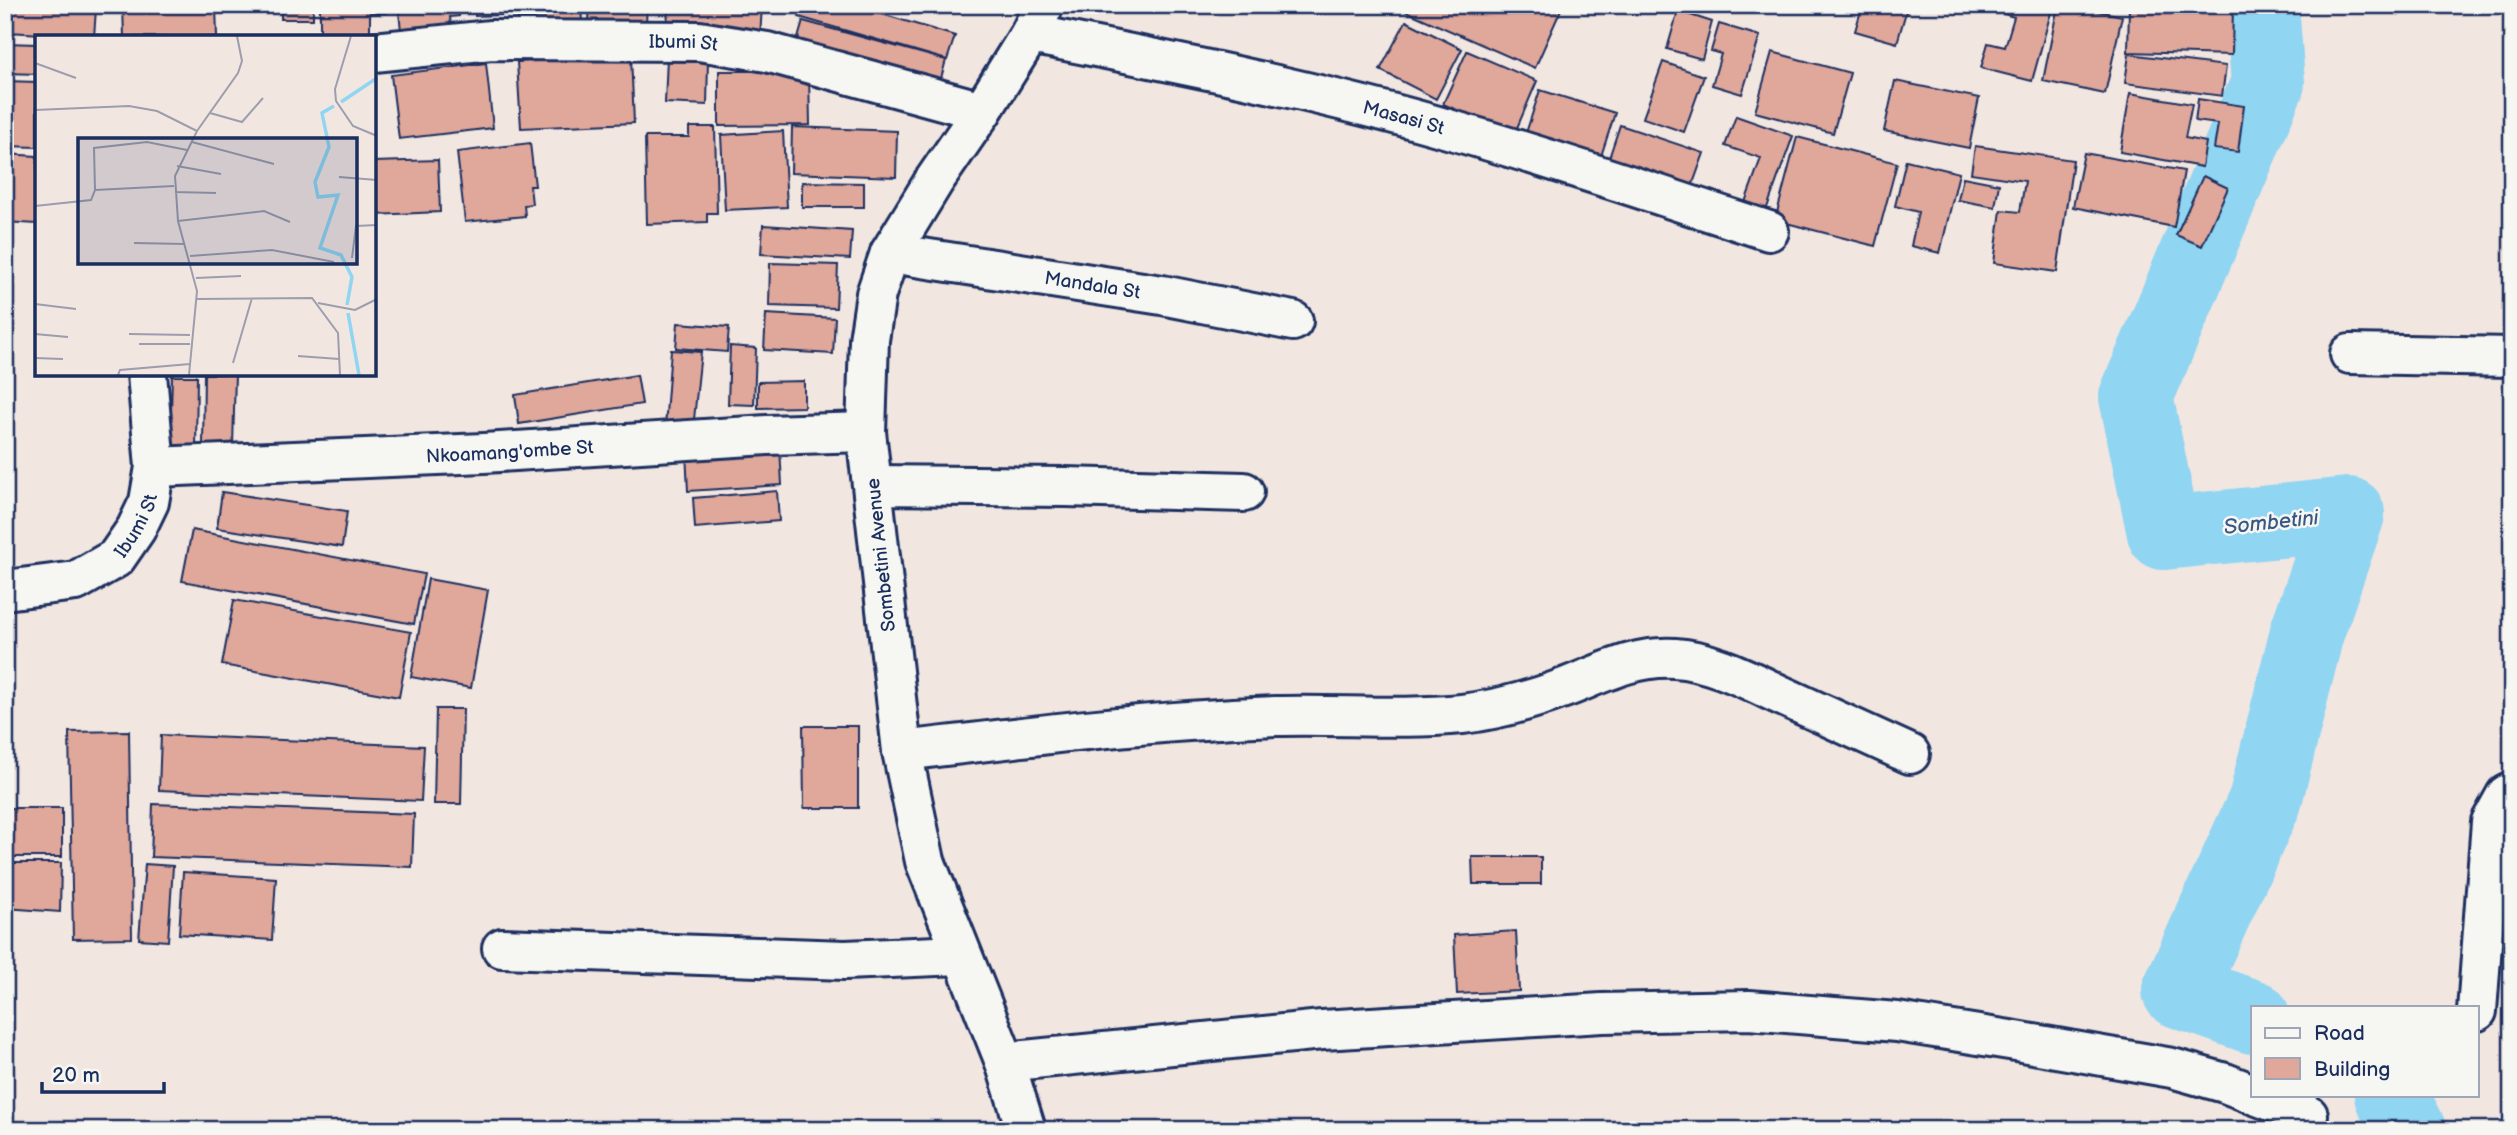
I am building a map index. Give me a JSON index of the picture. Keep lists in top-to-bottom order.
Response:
{
  "streets": {
    "street": [
      "Ibumi St",
      "Masasi St",
      "Mandala St",
      "Nkoamang'ombe St",
      "Sombetini Avenue"
    ]
  },
  "crossings": [
    ["Ibumi St", "Nkoamang'ombe St"],
    ["Ibumi St", "Sombetini Avenue"],
    ["Masasi St", "Sombetini Avenue"],
    ["Mandala St", "Sombetini Avenue"],
    ["Nkoamang'ombe St", "Sombetini Avenue"]
  ],
  "water": ["Sombetini"],
  "legend": ["Road", "Building"],
  "scale_bar": "20 m"
}
